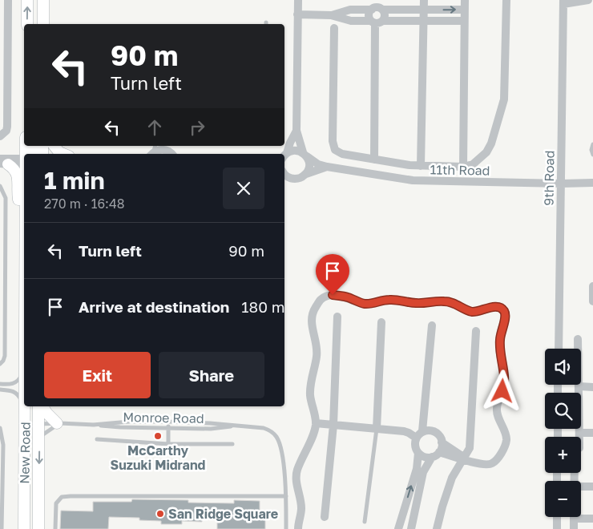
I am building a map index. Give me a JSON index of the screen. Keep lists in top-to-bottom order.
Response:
{
  "streets": {
    "main road": ["New Road"],
    "street": ["11th Road", "9th Road"],
    "lane": ["Monroe Road"]
  },
  "crossings": [
    ["11th Road", "9th Road"],
    ["Monroe Road", "New Road"]
  ],
  "places": ["McCarthy Suzuki Midrand", "San Ridge Square"],
  "page": {
    "turn": ["90 m", "Turn left"],
    "heading": ["1 min", "270 m · 16:48"],
    "list": [
      {
        "name": "Turn left",
        "value": "90 m"
      },
      {
        "name": "Arrive at destination",
        "value": "180 m"
      }
    ],
    "buttons": ["Exit", "Share"],
    "map_buttons": ["+", "−"]
  }
}
